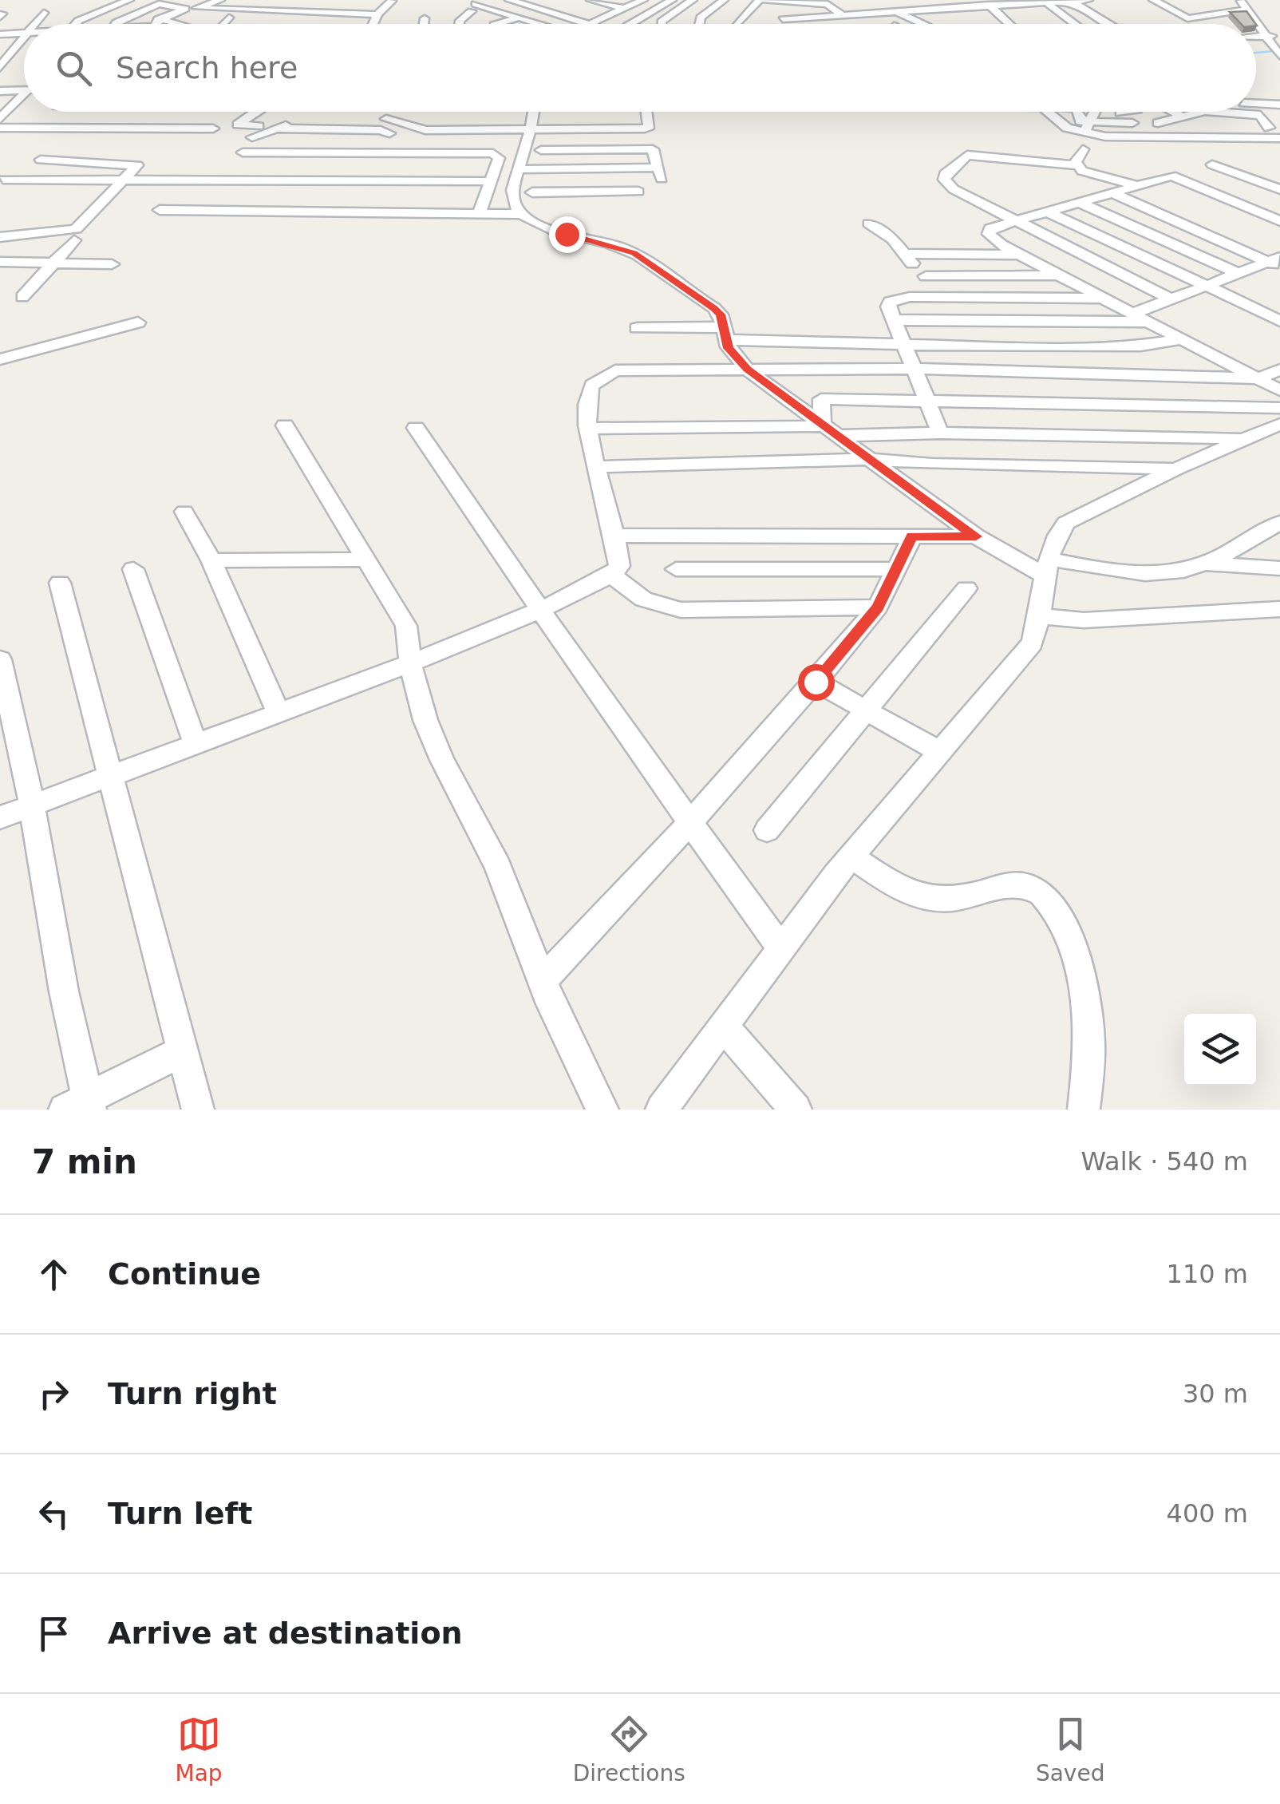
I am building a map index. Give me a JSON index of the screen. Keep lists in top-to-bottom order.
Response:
{
  "page": {
    "search": "Search here",
    "heading": ["7 min", "Walk · 540 m"],
    "list": [
      ["Continue", "110 m"],
      ["Turn right", "30 m"],
      ["Turn left", "400 m"],
      "Arrive at destination"
    ],
    "nav": ["Map", "Directions", "Saved"]
  }
}
